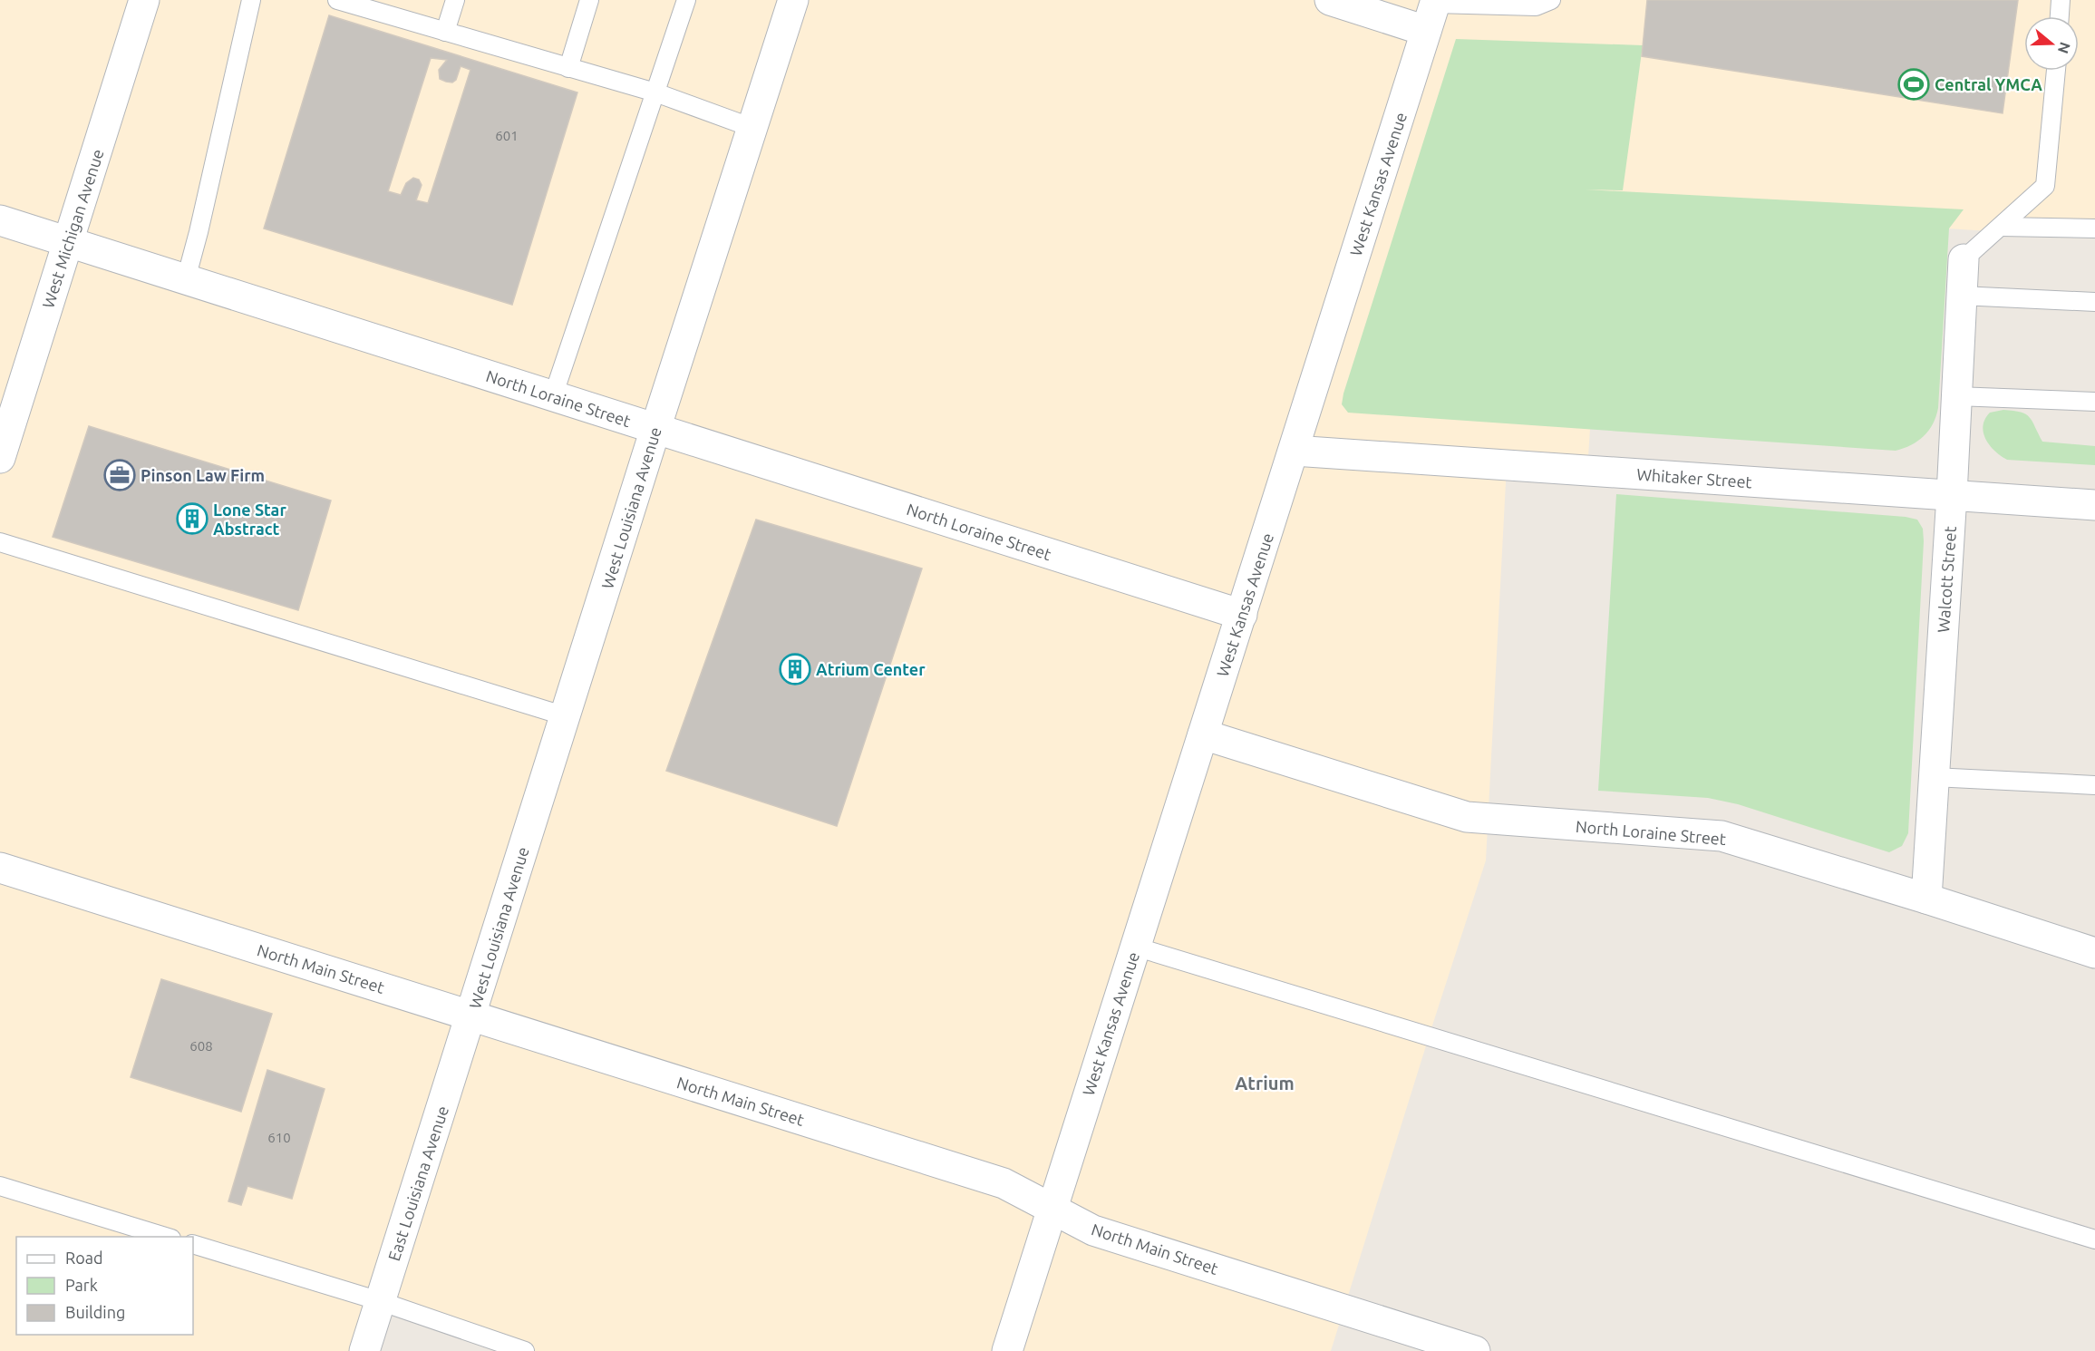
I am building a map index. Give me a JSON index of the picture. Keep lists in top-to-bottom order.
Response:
{
  "streets": {
    "street": [
      "West Kansas Avenue",
      "West Michigan Avenue",
      "North Loraine Street",
      "Whitaker Street",
      "West Louisiana Avenue",
      "Walcott Street",
      "North Main Street",
      "East Louisiana Avenue"
    ]
  },
  "crossings": [
    ["West Kansas Avenue", "North Loraine Street"],
    ["West Kansas Avenue", "Whitaker Street"],
    ["West Kansas Avenue", "North Main Street"],
    ["West Michigan Avenue", "North Loraine Street"],
    ["North Loraine Street", "West Louisiana Avenue"],
    ["North Loraine Street", "Walcott Street"],
    ["Whitaker Street", "Walcott Street"],
    ["West Louisiana Avenue", "North Main Street"],
    ["West Louisiana Avenue", "East Louisiana Avenue"],
    ["North Main Street", "East Louisiana Avenue"]
  ],
  "districts": ["Atrium"],
  "places": {
    "sports": ["Central YMCA"],
    "office": ["Pinson Law Firm"],
    "building": ["Lone Star Abstract", "Atrium Center"]
  },
  "house_numbers": ["601", "608", "610"],
  "legend": ["Road", "Park", "Building"],
  "north": "right"
}
